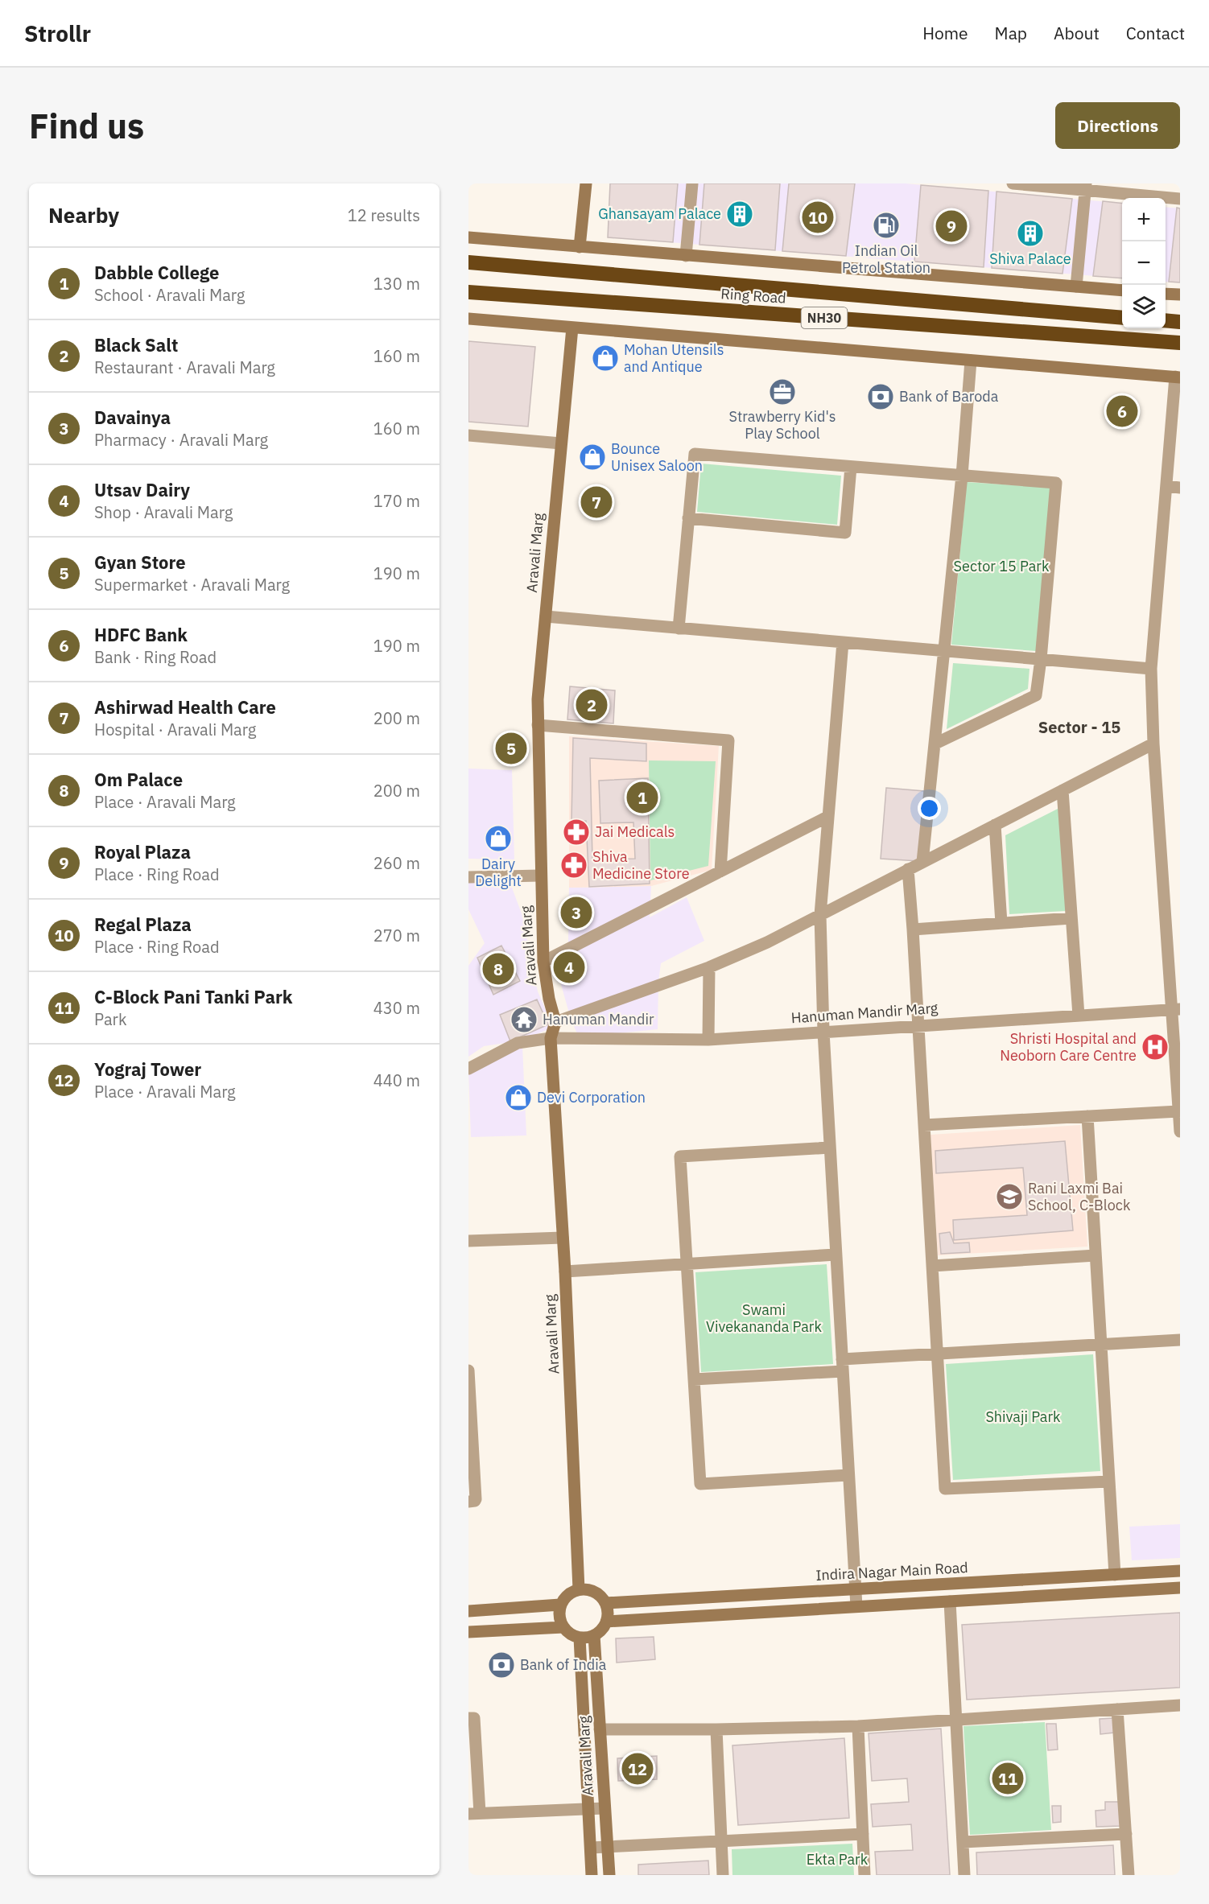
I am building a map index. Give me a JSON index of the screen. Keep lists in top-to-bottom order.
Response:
{
  "streets": {
    "highway": ["Ring Road", "NH30"],
    "street": ["Aravali Marg", "Hanuman Mandir Marg", "Indira Nagar Main Road"]
  },
  "crossings": [
    ["Aravali Marg", "Hanuman Mandir Marg"],
    ["Aravali Marg", "Indira Nagar Main Road"]
  ],
  "districts": ["Sector - 15"],
  "parks": [
    "Sector 15 Park",
    "Swami Vivekananda Park",
    "Shivaji Park",
    "Ekta Park"
  ],
  "places": {
    "building": ["Ghansayam Palace", "Shiva Palace"],
    "fuel station": ["Indian Oil Petrol Station"],
    "shop": [
      "Mohan Utensils and Antique",
      "Bounce Unisex Saloon",
      "Dairy Delight",
      "Devi Corporation"
    ],
    "office": ["Strawberry Kid's Play School"],
    "bank": ["Bank of Baroda", "Bank of India"],
    "pharmacy": ["Jai Medicals", "Shiva Medicine Store"],
    "temple": ["Hanuman Mandir"],
    "hospital": ["Shristi Hospital and Neoborn Care Centre"],
    "school or university": ["Rani Laxmi Bai School, C-Block"]
  },
  "page": {
    "header": "Strollr",
    "nav": [
      "Home",
      "Map",
      "About",
      "Contact"
    ],
    "buttons": "Directions",
    "title": "Find us",
    "heading": ["Nearby", "12 results"],
    "map_buttons": ["+", "−"],
    "pins": [
      "10",
      "9",
      "6",
      "7",
      "2",
      "5",
      "1",
      "3",
      "4",
      "8",
      "12",
      "11"
    ],
    "list": [
      {
        "mark": "1",
        "name": "Dabble College",
        "note": "School · Aravali Marg",
        "value": "130 m"
      },
      {
        "mark": "2",
        "name": "Black Salt",
        "note": "Restaurant · Aravali Marg",
        "value": "160 m"
      },
      {
        "mark": "3",
        "name": "Davainya",
        "note": "Pharmacy · Aravali Marg",
        "value": "160 m"
      },
      {
        "mark": "4",
        "name": "Utsav Dairy",
        "note": "Shop · Aravali Marg",
        "value": "170 m"
      },
      {
        "mark": "5",
        "name": "Gyan Store",
        "note": "Supermarket · Aravali Marg",
        "value": "190 m"
      },
      {
        "mark": "6",
        "name": "HDFC Bank",
        "note": "Bank · Ring Road",
        "value": "190 m"
      },
      {
        "mark": "7",
        "name": "Ashirwad Health Care",
        "note": "Hospital · Aravali Marg",
        "value": "200 m"
      },
      {
        "mark": "8",
        "name": "Om Palace",
        "note": "Place · Aravali Marg",
        "value": "200 m"
      },
      {
        "mark": "9",
        "name": "Royal Plaza",
        "note": "Place · Ring Road",
        "value": "260 m"
      },
      {
        "mark": "10",
        "name": "Regal Plaza",
        "note": "Place · Ring Road",
        "value": "270 m"
      },
      {
        "mark": "11",
        "name": "C-Block Pani Tanki Park",
        "note": "Park",
        "value": "430 m"
      },
      {
        "mark": "12",
        "name": "Yograj Tower",
        "note": "Place · Aravali Marg",
        "value": "440 m"
      }
    ]
  }
}
